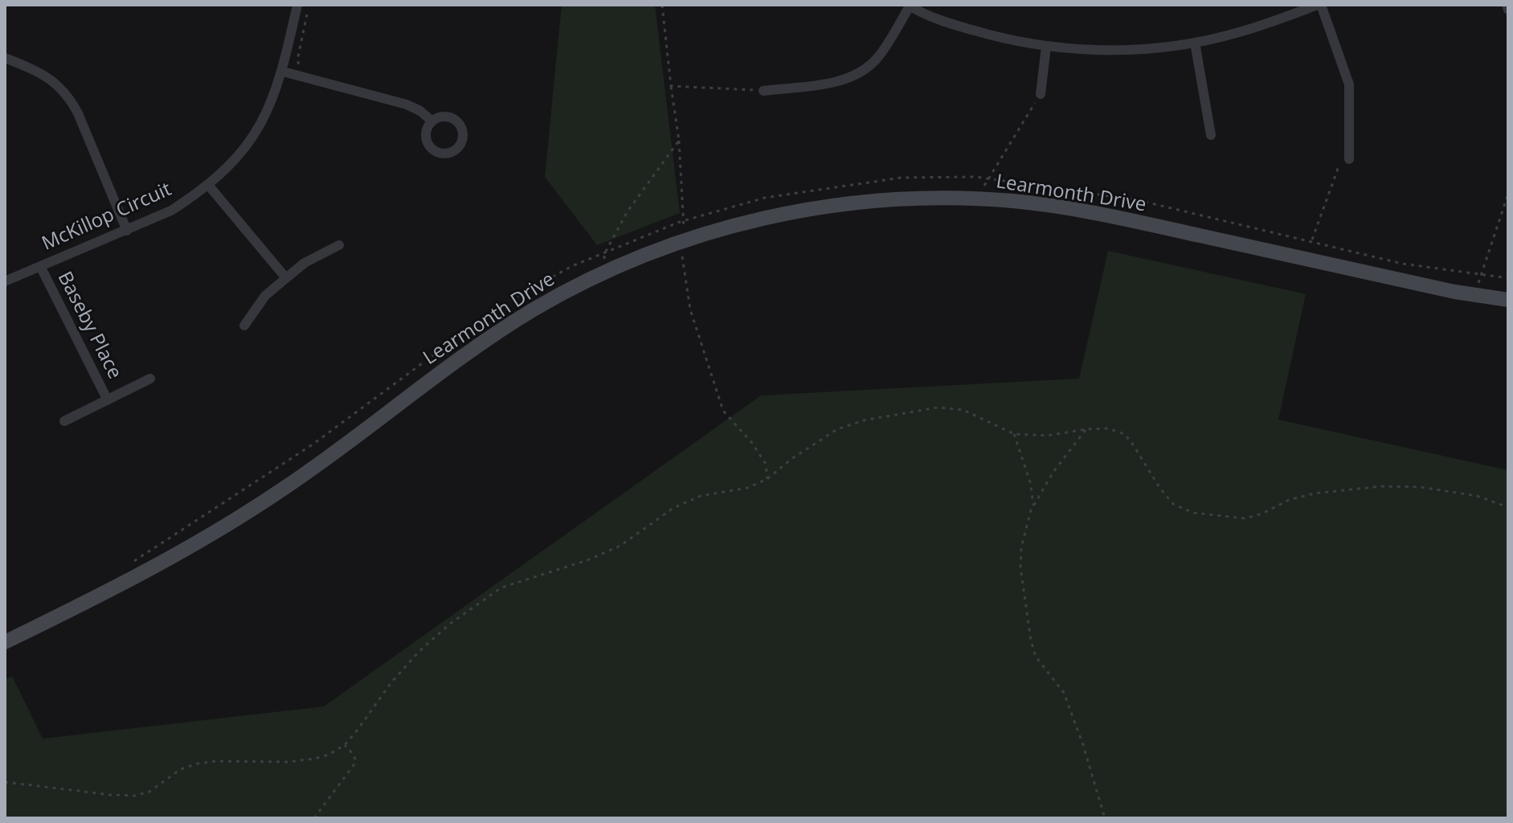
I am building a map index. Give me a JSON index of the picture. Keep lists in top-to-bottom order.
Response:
{
  "streets": {
    "street": ["Learmonth Drive", "McKillop Circuit", "Baseby Place"]
  },
  "crossings": [
    ["McKillop Circuit", "Baseby Place"]
  ]
}
